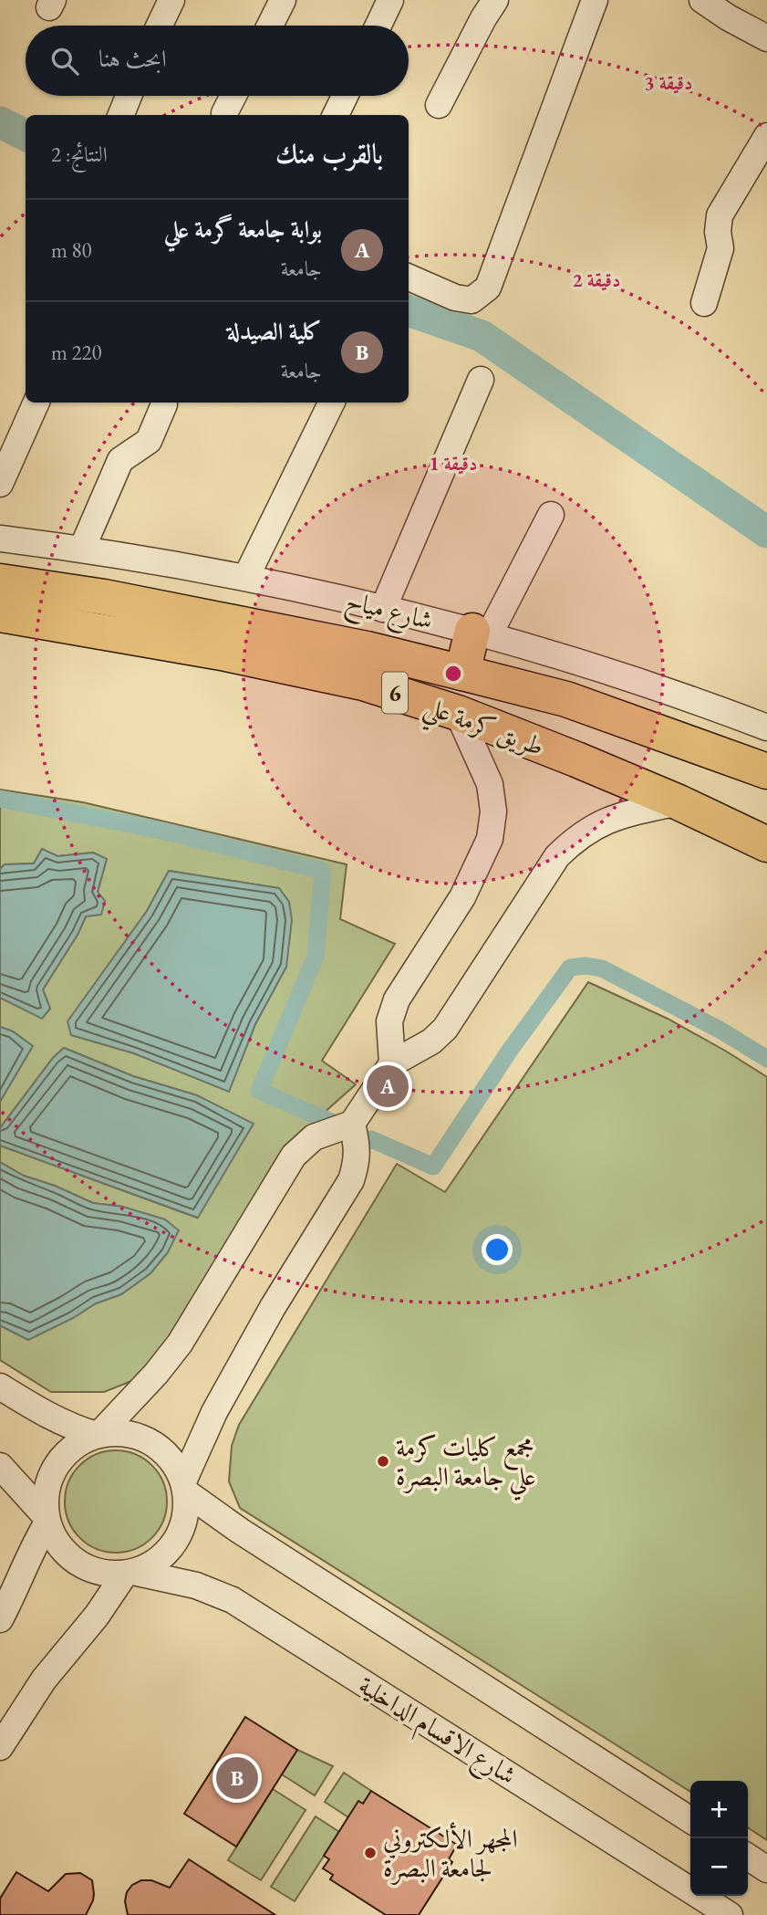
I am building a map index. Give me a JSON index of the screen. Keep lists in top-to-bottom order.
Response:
{
  "streets": {
    "highway": ["6", "طريق كرمة علي"],
    "street": ["شارع مياح", "شارع الاقسام الداخلية"]
  },
  "places": ["مجمع كليات كرمة علي جامعة البصرة", "المجهر الألكتروني لجامعة البصرة"],
  "page": {
    "search": "ابحث هنا",
    "heading": ["بالقرب منك", "النتائج: 2"],
    "list": [
      {
        "mark": "A",
        "name": "بوابة جامعة گرمة علي",
        "note": "جامعة",
        "value": "80 m"
      },
      {
        "mark": "B",
        "name": "كلية الصيدلة",
        "note": "جامعة",
        "value": "220 m"
      }
    ],
    "pins": ["A", "B"],
    "map_buttons": ["+", "−"]
  },
  "rings": ["3 دقيقة", "2 دقيقة", "1 دقيقة"]
}
